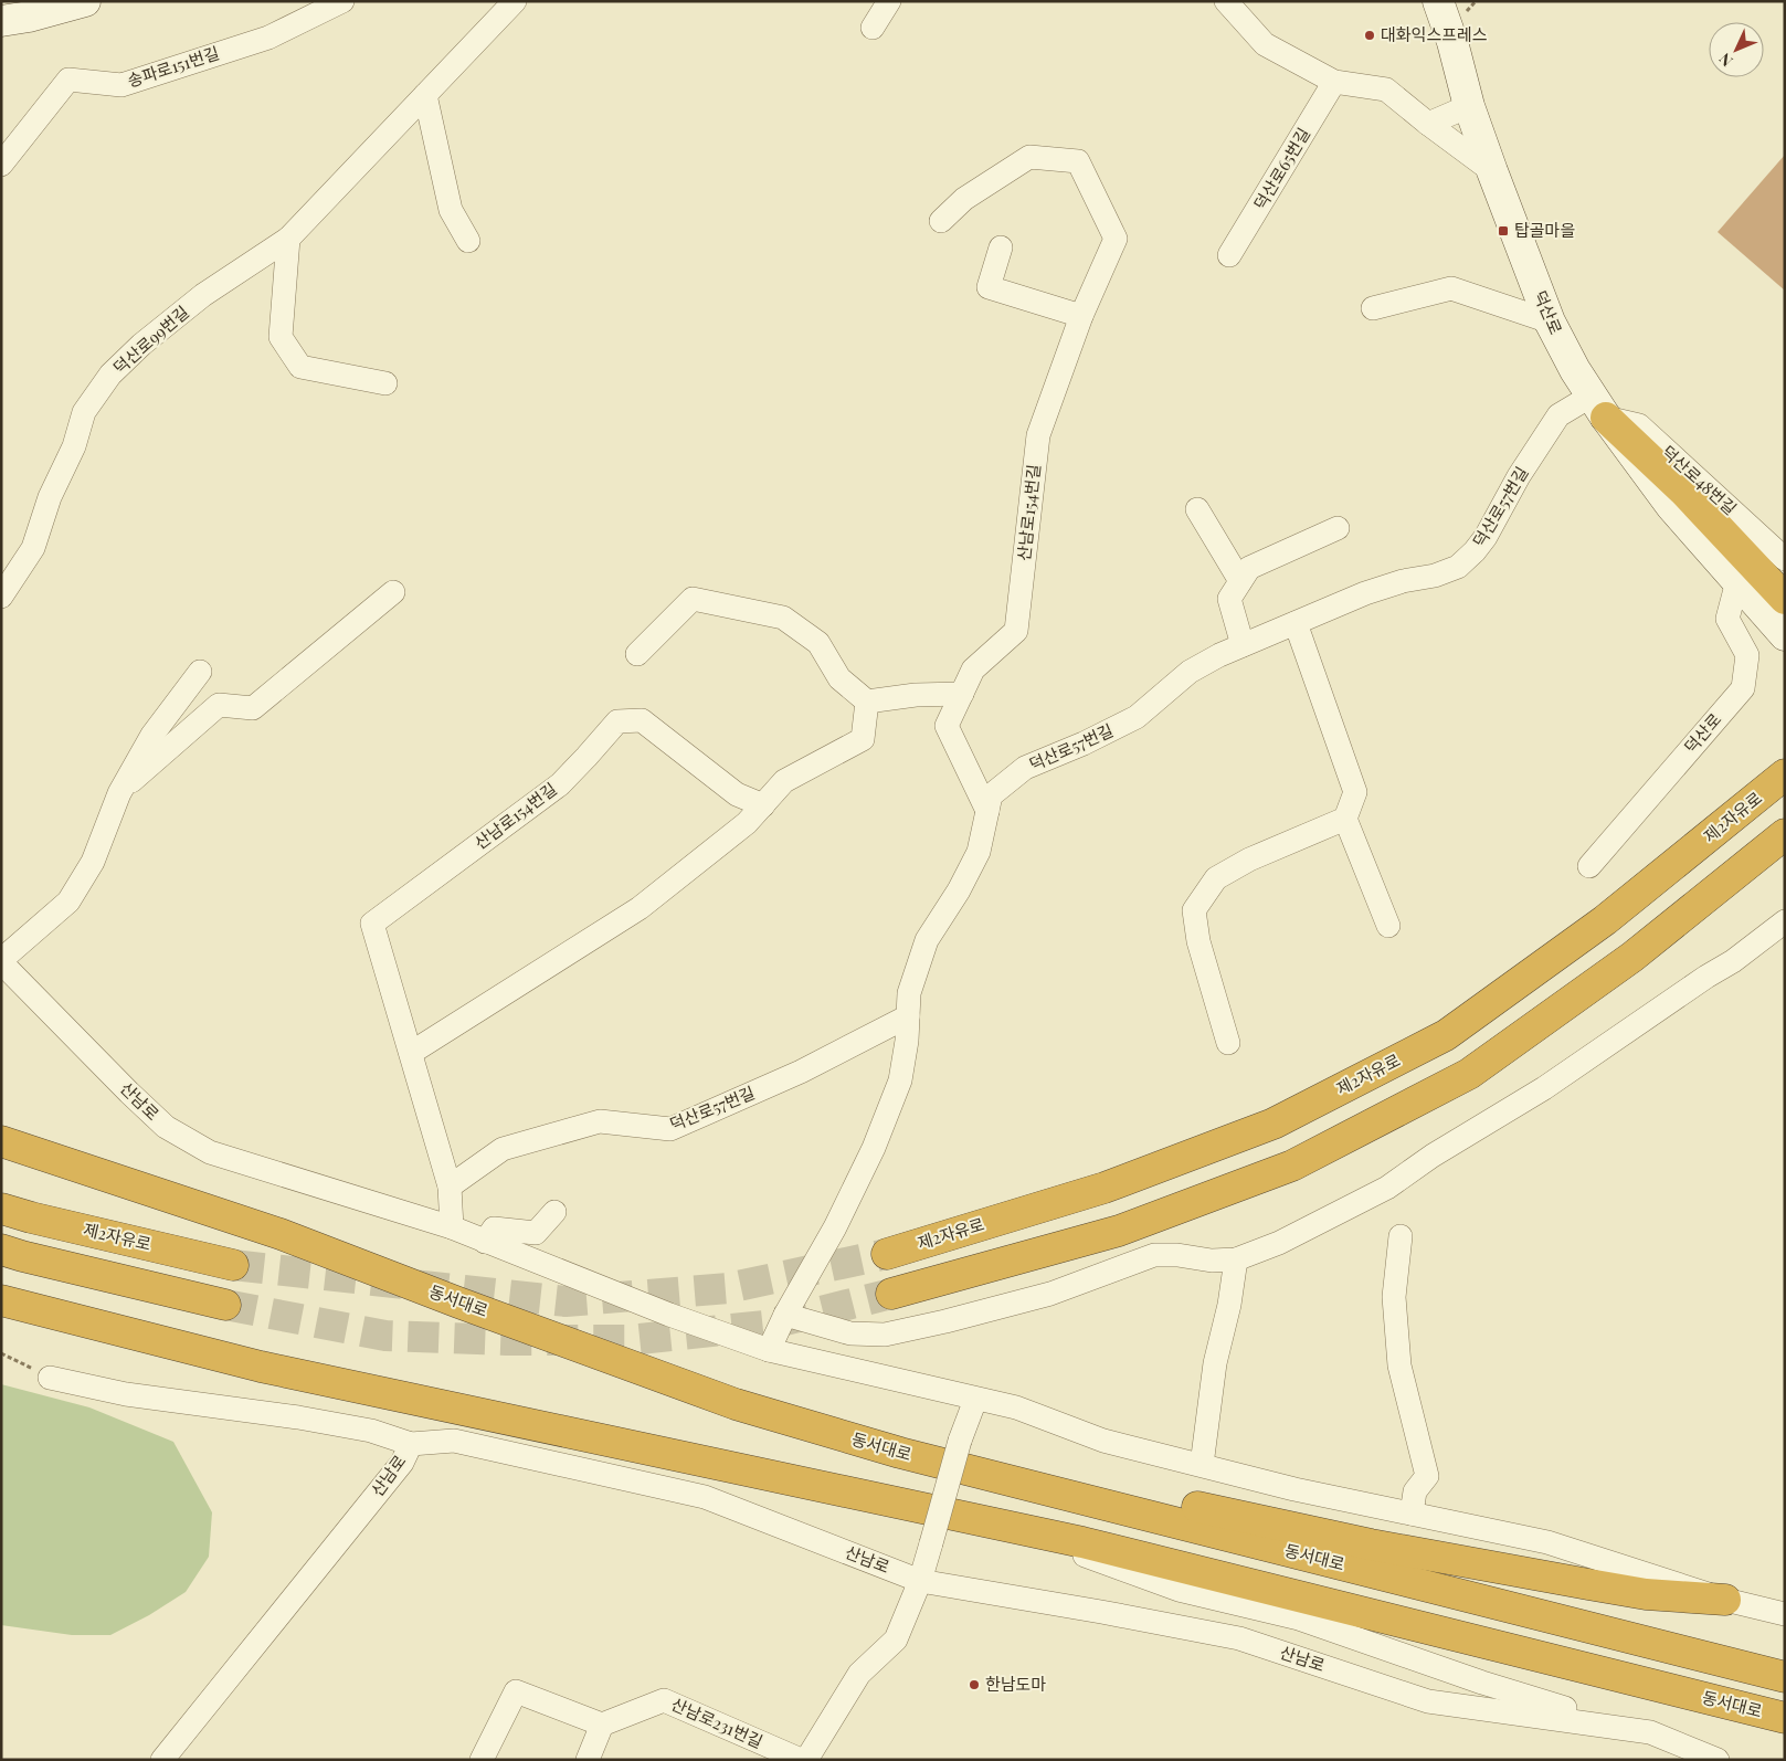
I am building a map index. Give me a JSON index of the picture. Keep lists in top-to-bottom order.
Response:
{
  "streets": {
    "highway": ["제2자유로", "동서대로"],
    "street": [
      "송파로151번길",
      "덕산로65번길",
      "덕산로",
      "덕산로99번길",
      "덕산로48번길",
      "덕산로57번길",
      "산남로154번길",
      "산남로",
      "산남로231번길"
    ]
  },
  "crossings": [
    ["덕산로", "덕산로48번길"],
    ["덕산로", "덕산로57번길"],
    ["덕산로48번길", "덕산로57번길"],
    ["덕산로57번길", "산남로154번길"],
    ["덕산로57번길", "산남로"],
    ["산남로154번길", "산남로"]
  ],
  "places": {
    "other": ["대화익스프레스", "한남도마"],
    "transit": ["탑골마을"]
  },
  "north": "bottom left"
}
